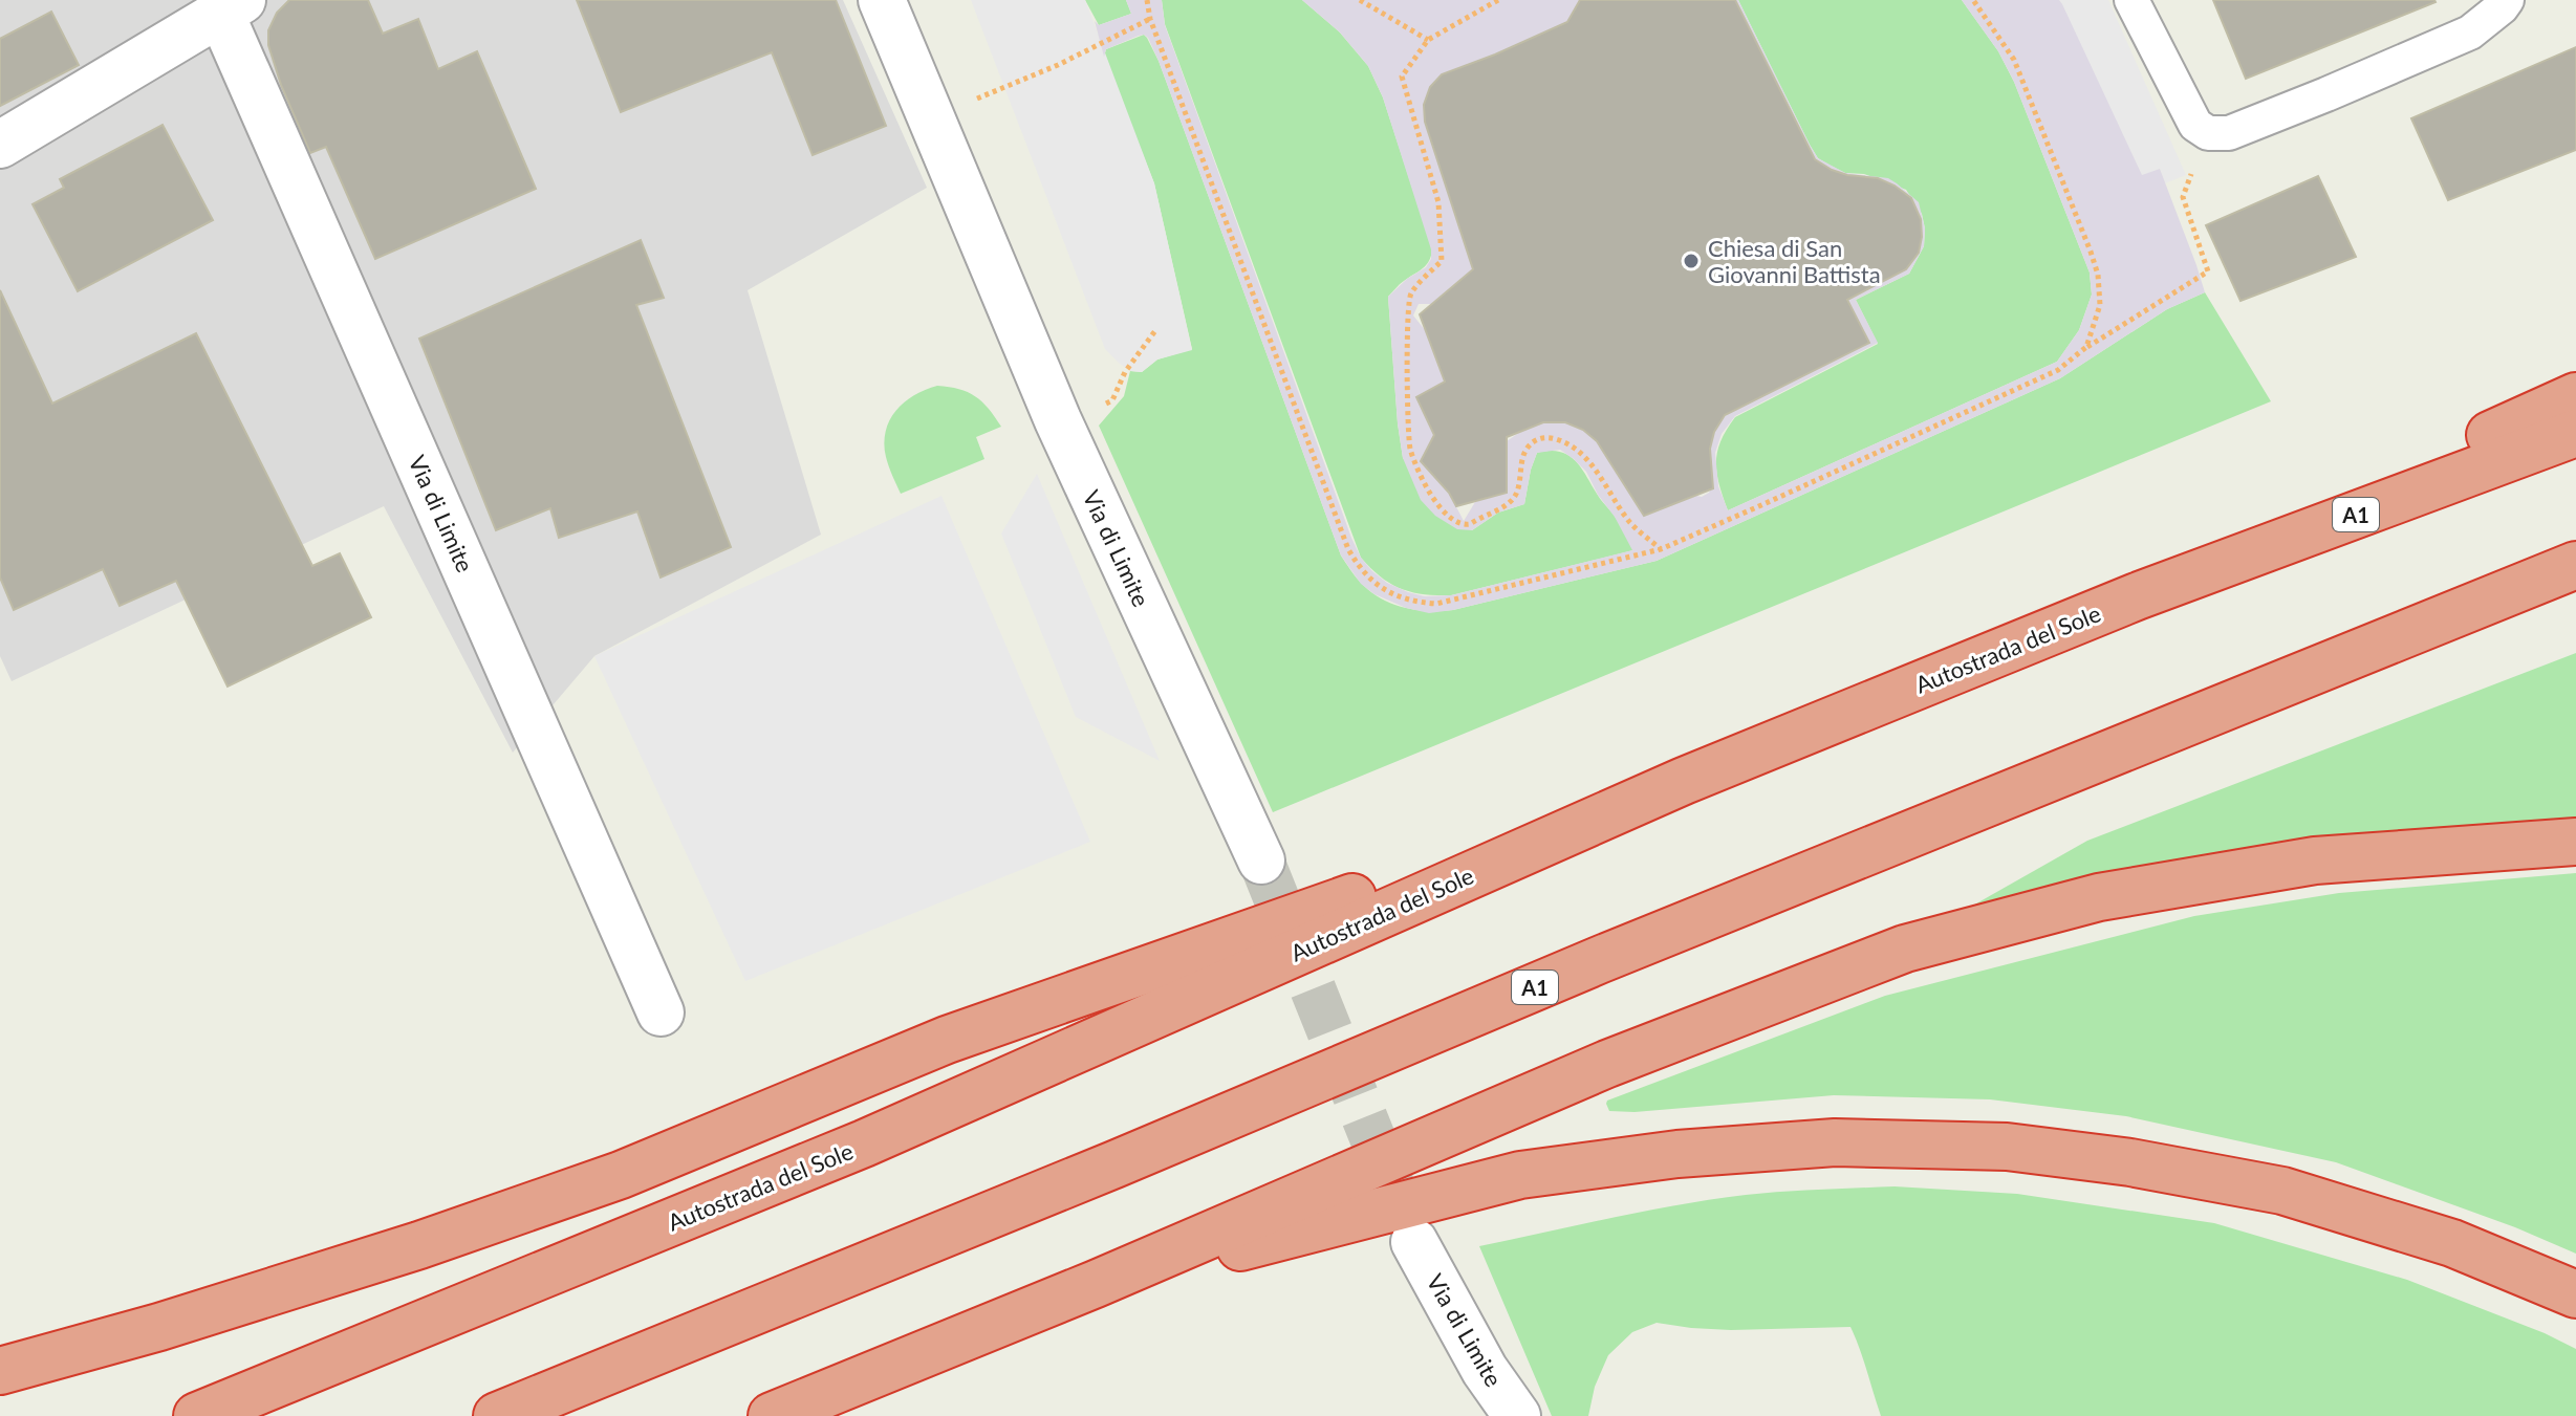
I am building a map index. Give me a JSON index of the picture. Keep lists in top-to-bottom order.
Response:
{
  "streets": {
    "highway": ["A1", "Autostrada del Sole"],
    "street": ["Via di Limite"]
  },
  "places": ["Chiesa di San Giovanni Battista"]
}
